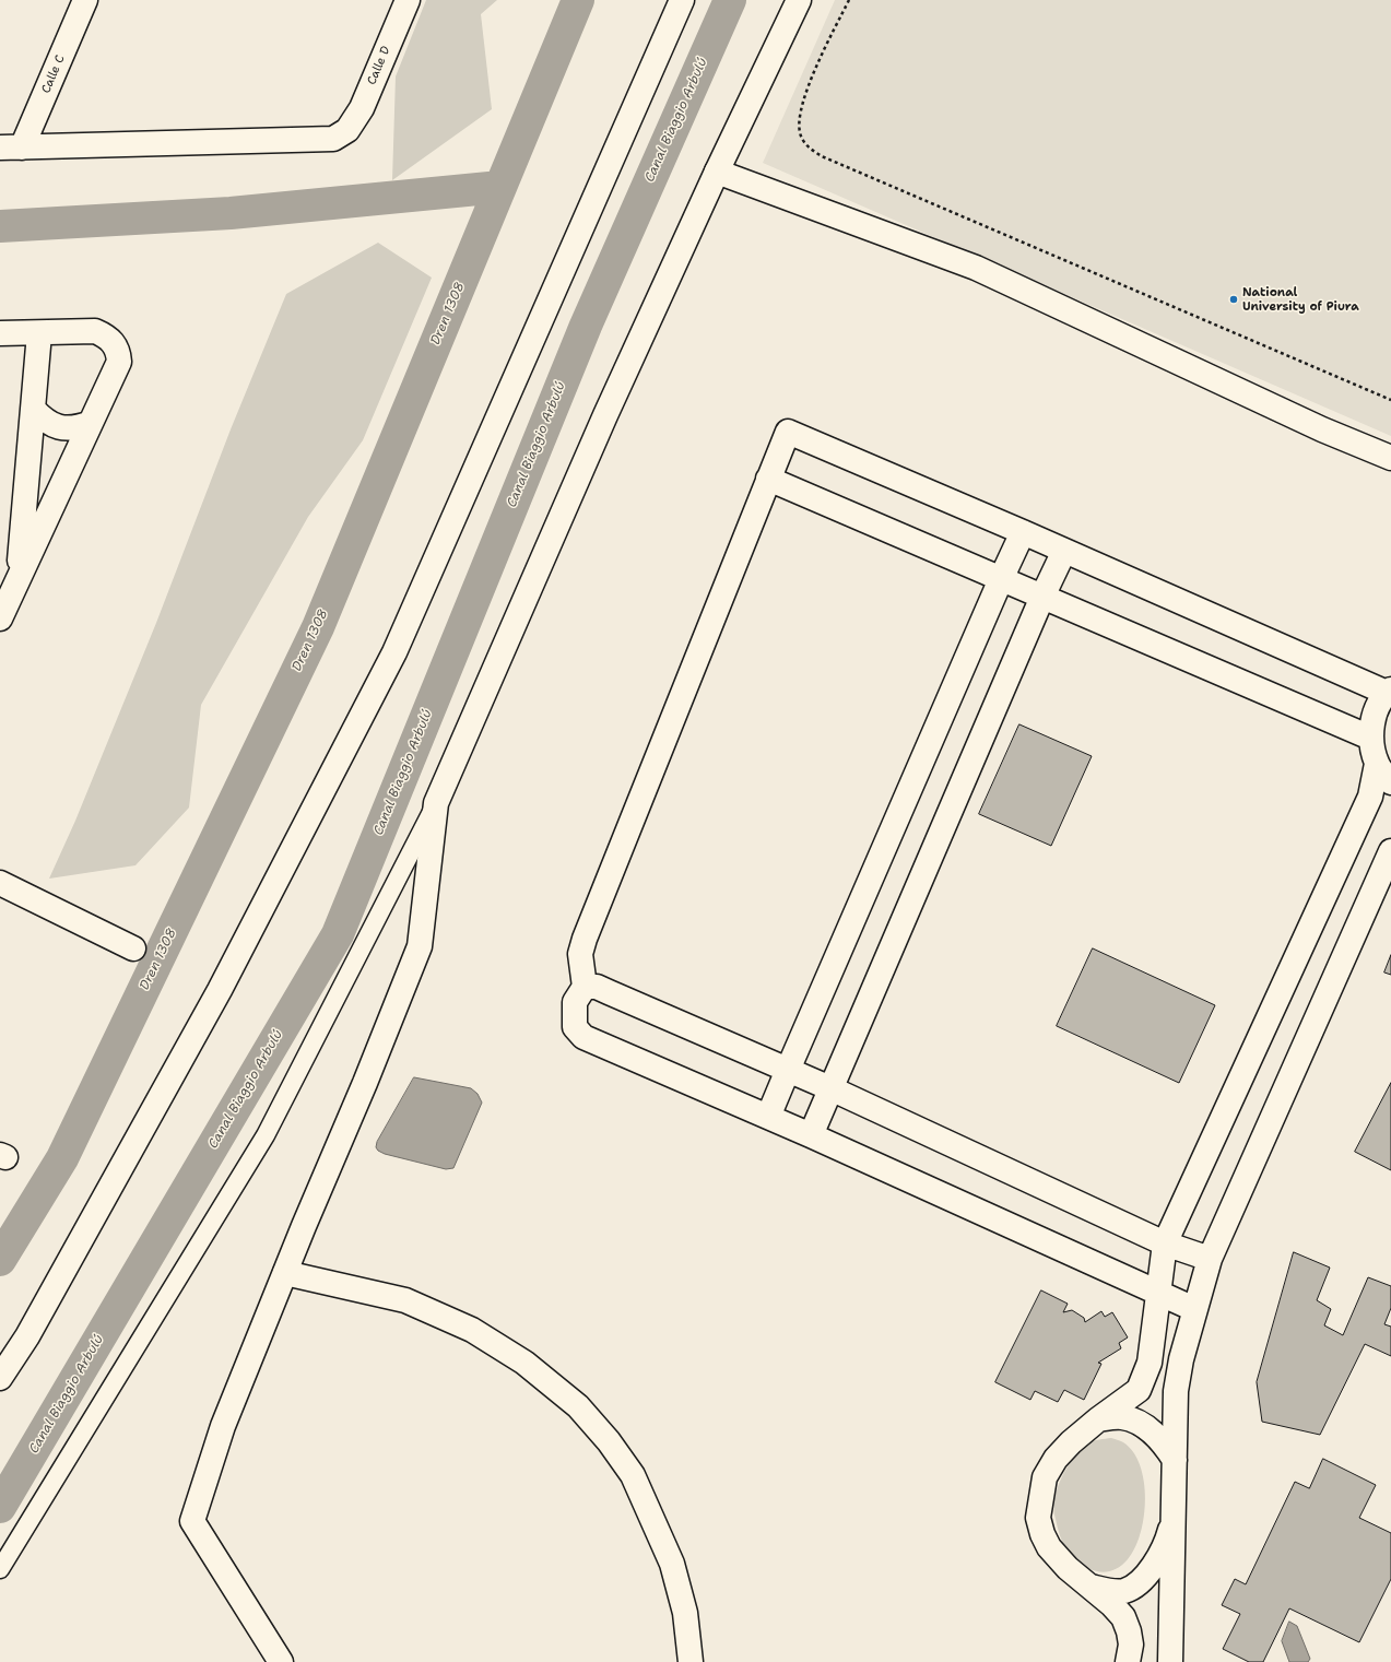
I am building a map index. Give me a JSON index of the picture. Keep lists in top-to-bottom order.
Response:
{
  "streets": {
    "street": ["Calle D", "Calle C"]
  },
  "crossings": [
    ["Calle D", "Calle C"]
  ],
  "water": ["Canal Biaggio Arbulú", "Dren 1308"],
  "places": ["National University of Piura"]
}
